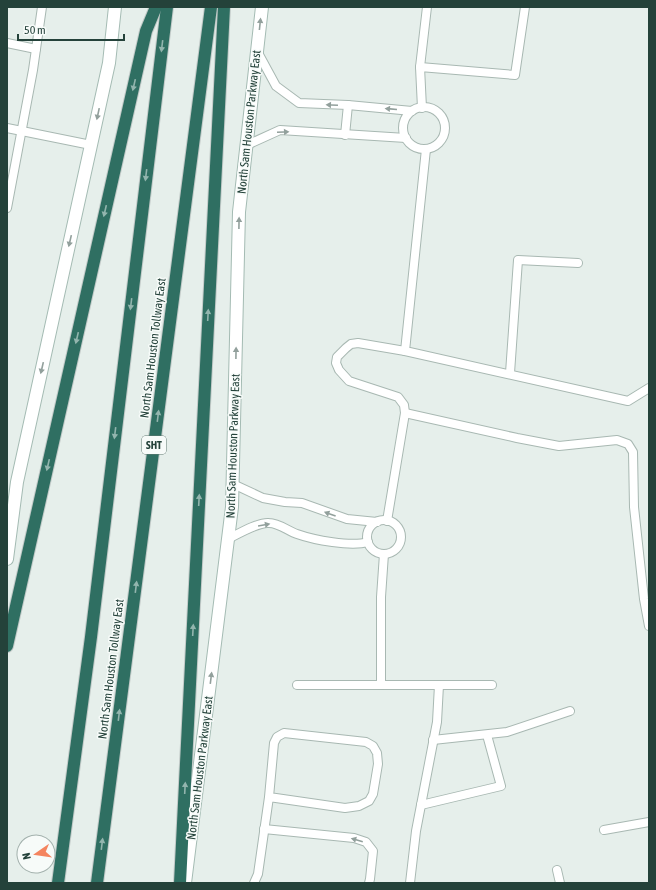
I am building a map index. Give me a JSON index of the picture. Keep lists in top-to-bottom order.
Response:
{
  "streets": {
    "highway": ["North Sam Houston Tollway East", "SHT"],
    "main road": ["North Sam Houston Parkway East"]
  },
  "one_way": ["North Sam Houston Parkway East"],
  "scale_bar": "50 m",
  "north": "left"
}
